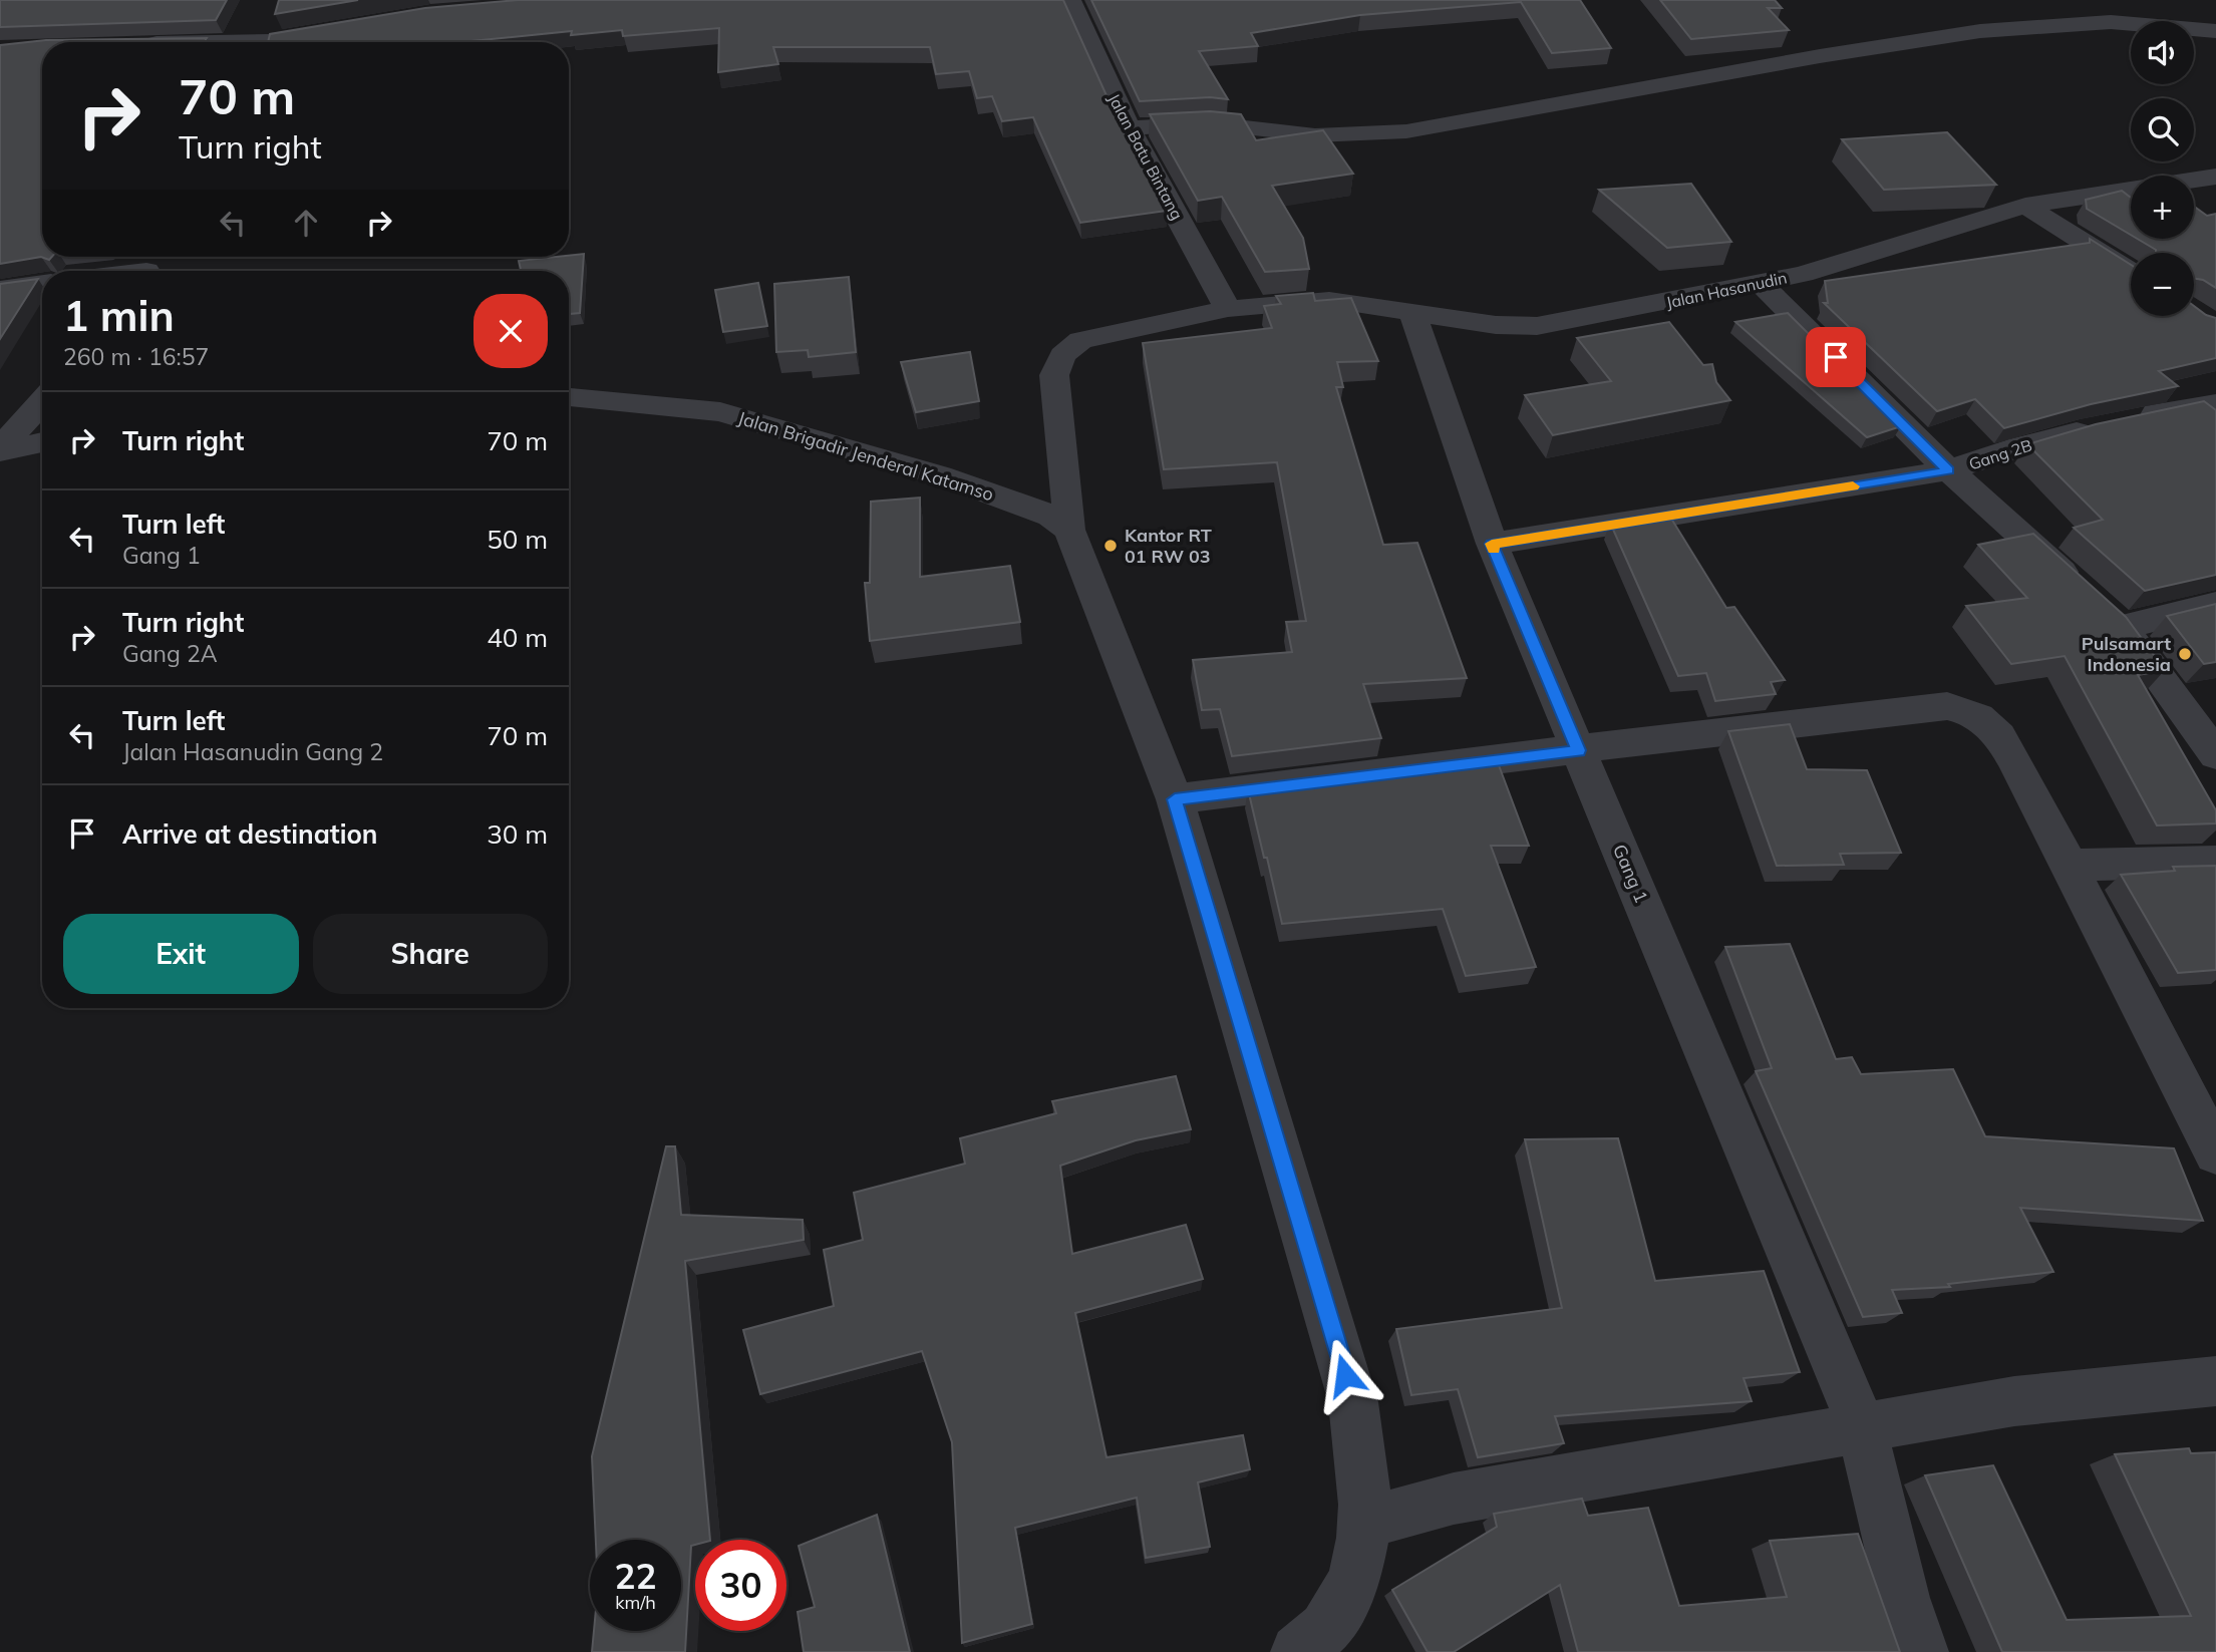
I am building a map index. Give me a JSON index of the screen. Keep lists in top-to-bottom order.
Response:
{
  "streets": {
    "street": [
      "Jalan Batu Bintang",
      "Jalan Hasanudin",
      "Gang 2B",
      "Jalan Brigadir Jenderal Katamso",
      "Gang 1"
    ]
  },
  "crossings": [
    ["Jalan Batu Bintang", "Jalan Hasanudin"],
    ["Jalan Hasanudin", "Jalan Brigadir Jenderal Katamso"],
    ["Jalan Hasanudin", "Gang 1"],
    ["Gang 2B", "Gang 1"]
  ],
  "places": ["Kantor RT 01 RW 03", "Pulsamart Indonesia"],
  "page": {
    "map_buttons": ["+", "−"],
    "turn": ["70 m", "Turn right"],
    "heading": ["1 min", "260 m · 16:57"],
    "list": [
      {
        "name": "Turn right",
        "value": "70 m"
      },
      {
        "name": "Turn left",
        "note": "Gang 1",
        "value": "50 m"
      },
      {
        "name": "Turn right",
        "note": "Gang 2A",
        "value": "40 m"
      },
      {
        "name": "Turn left",
        "note": "Jalan Hasanudin Gang 2",
        "value": "70 m"
      },
      {
        "name": "Arrive at destination",
        "value": "30 m"
      }
    ],
    "buttons": ["Exit", "Share"],
    "speed": "22 km/h",
    "limit": "30"
  }
}
